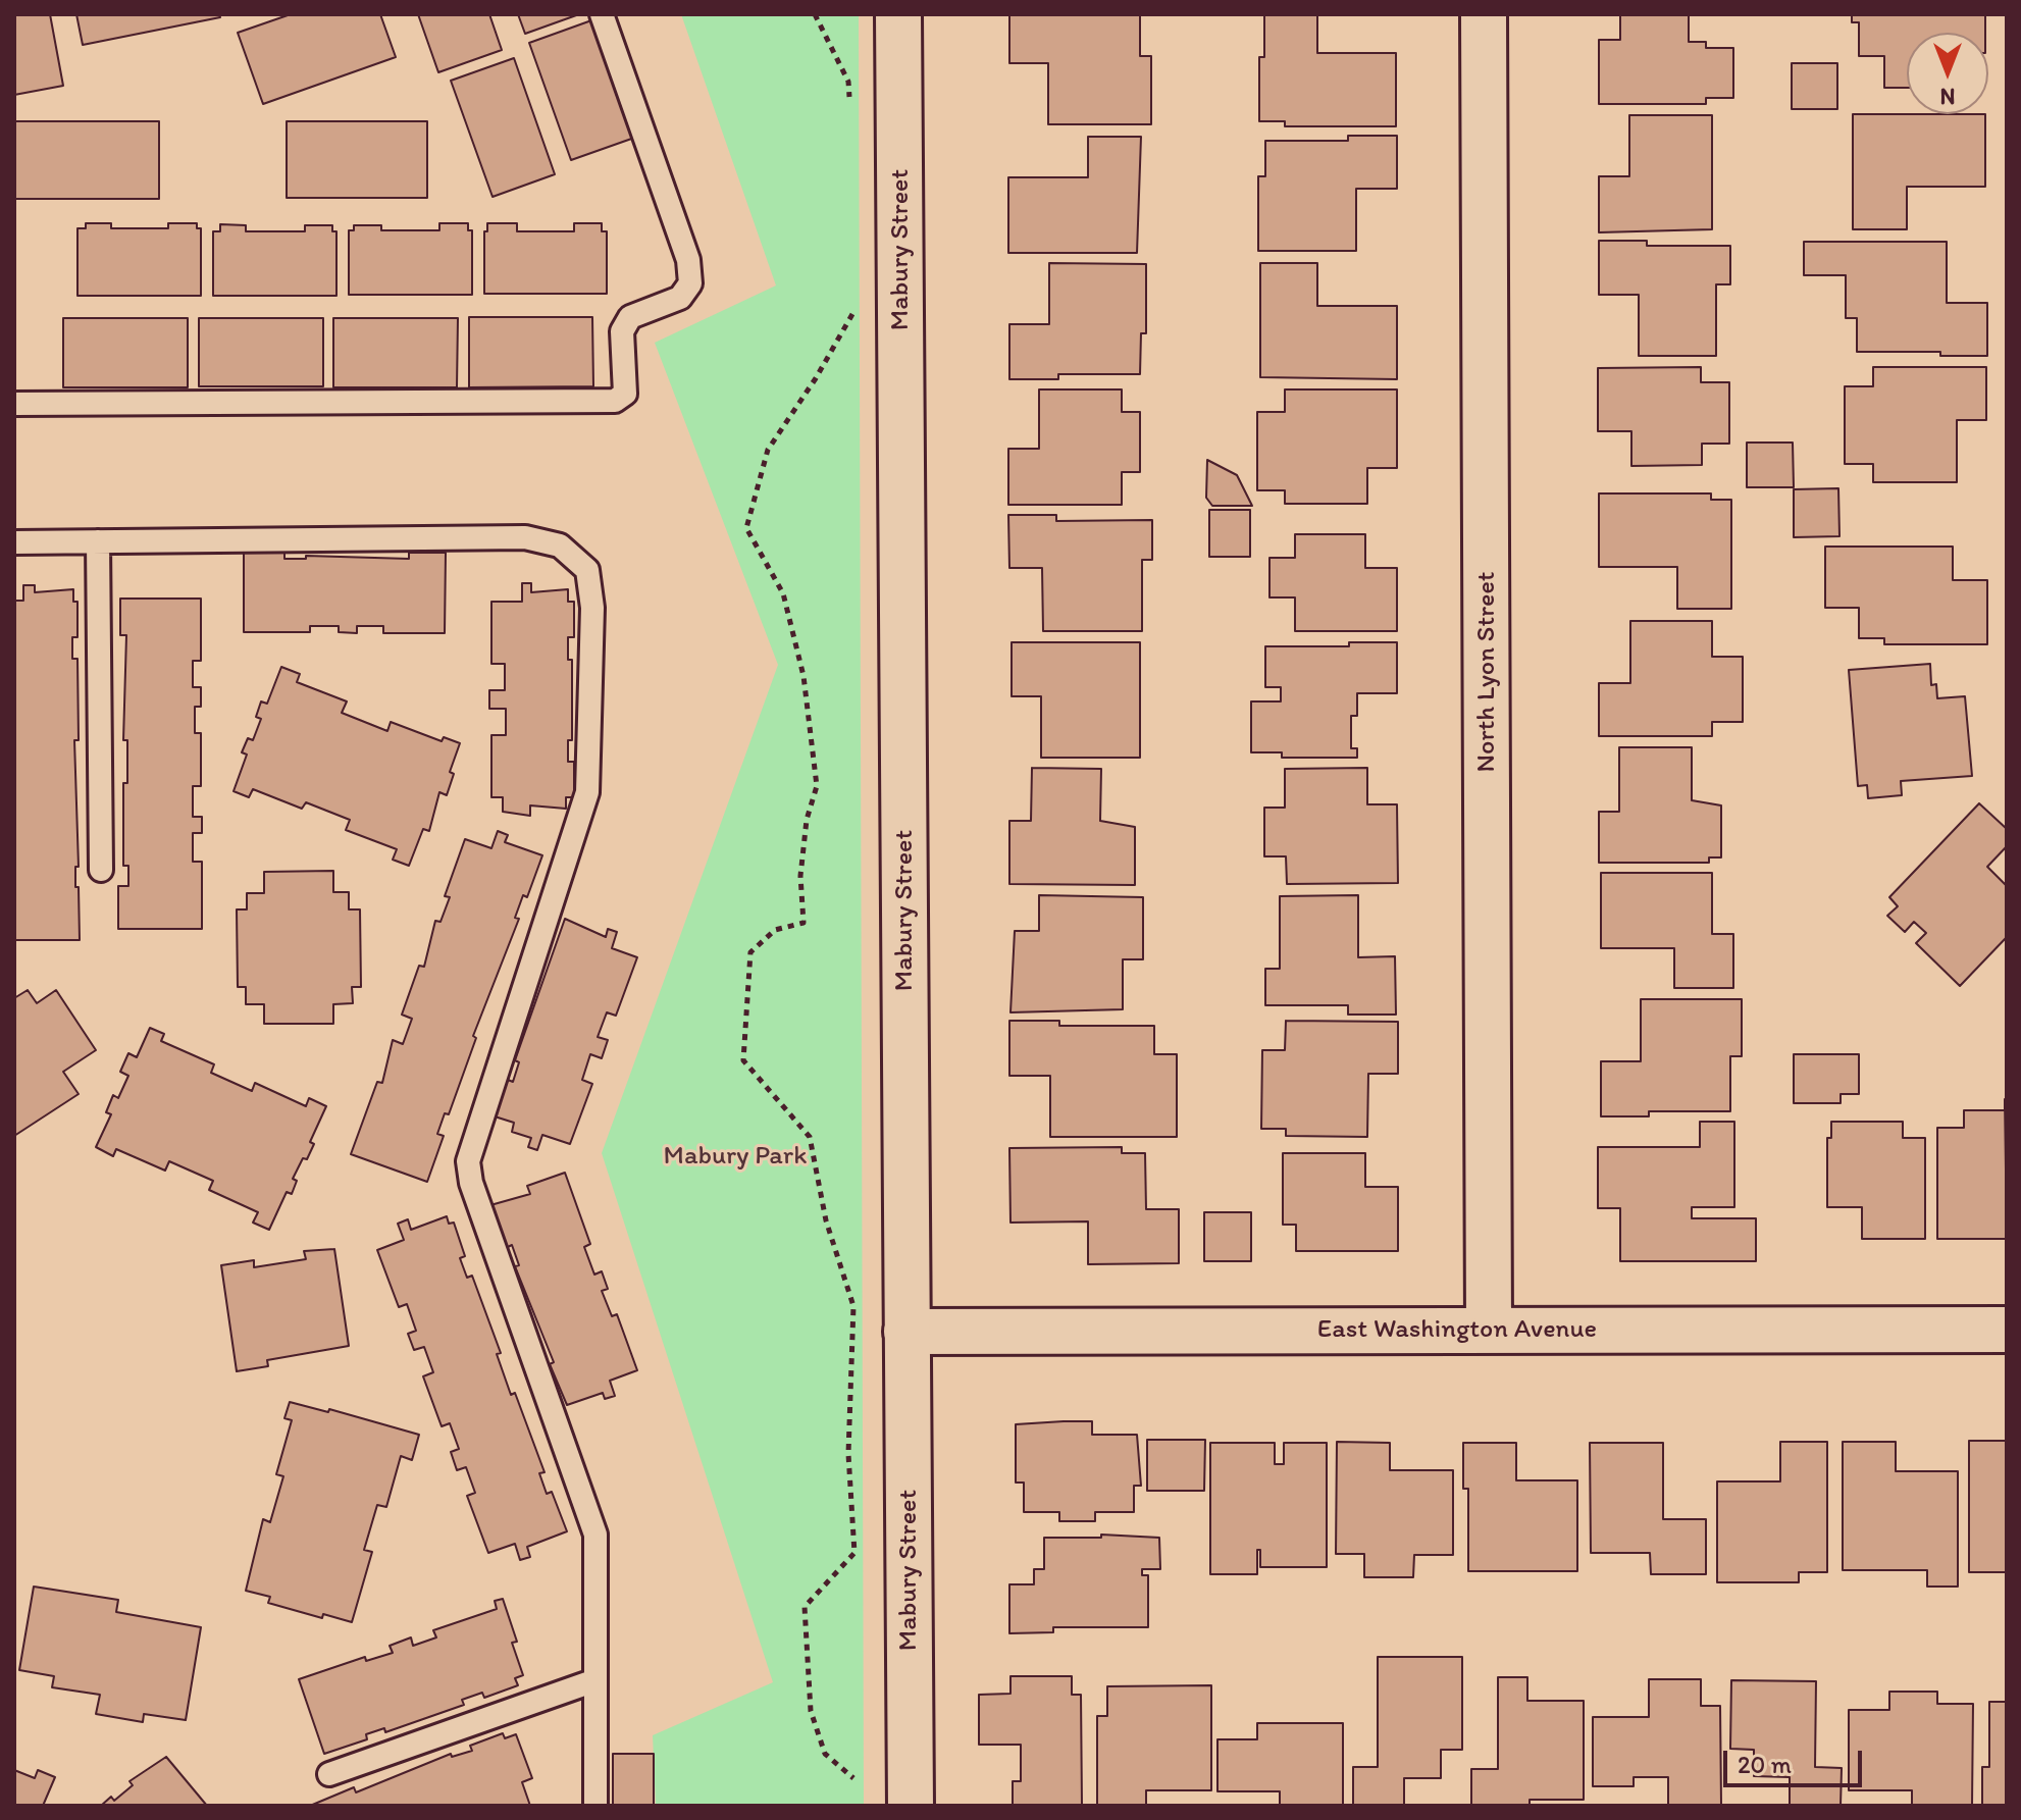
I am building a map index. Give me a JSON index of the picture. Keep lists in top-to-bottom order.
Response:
{
  "streets": {
    "street": ["Mabury Street", "North Lyon Street", "East Washington Avenue"]
  },
  "crossings": [
    ["Mabury Street", "East Washington Avenue"],
    ["North Lyon Street", "East Washington Avenue"]
  ],
  "parks": ["Mabury Park"],
  "scale_bar": "20 m",
  "north": "bottom"
}
